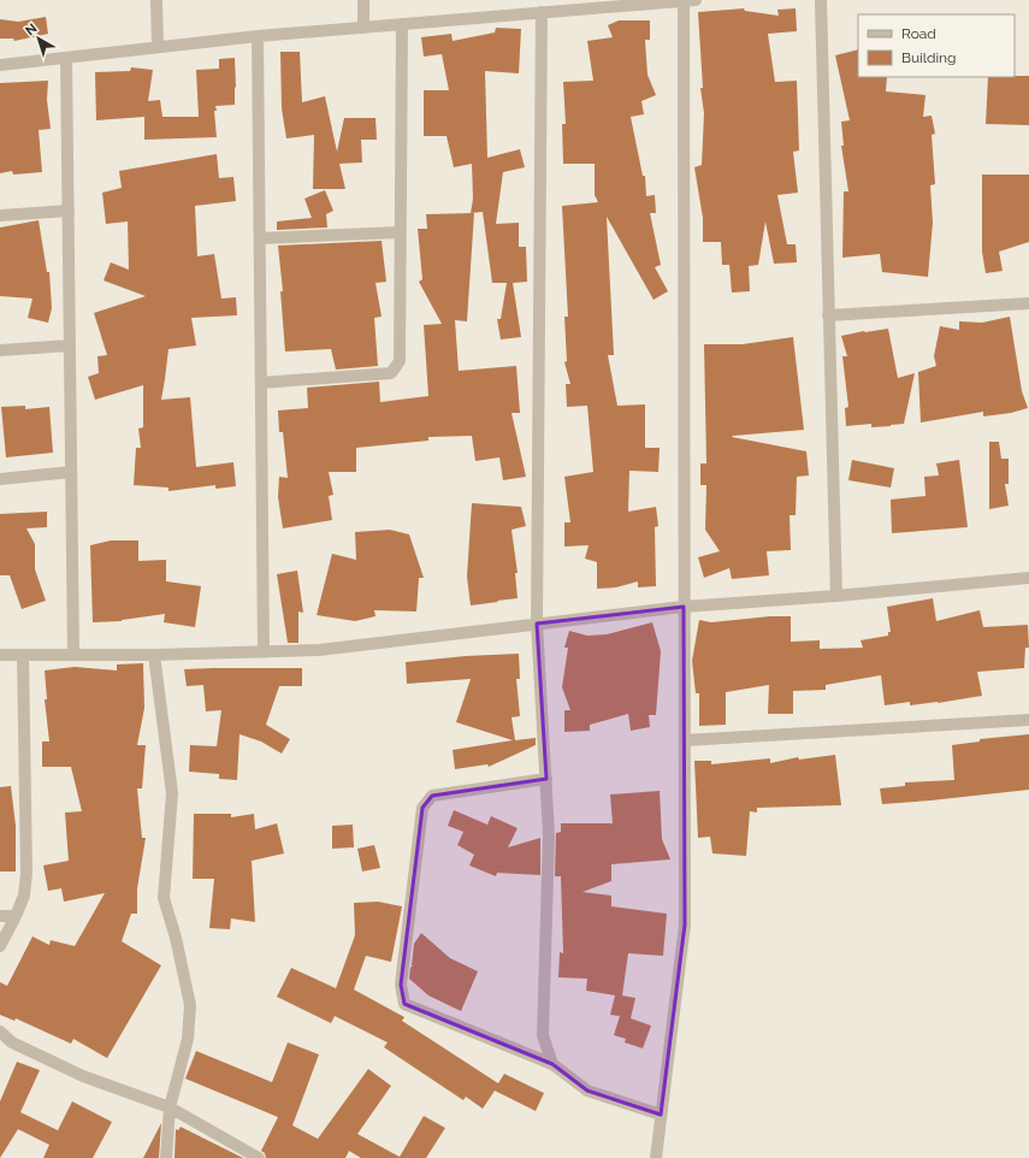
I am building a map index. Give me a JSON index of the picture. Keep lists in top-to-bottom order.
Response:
{
  "legend": ["Road", "Building"],
  "north": "top left"
}
